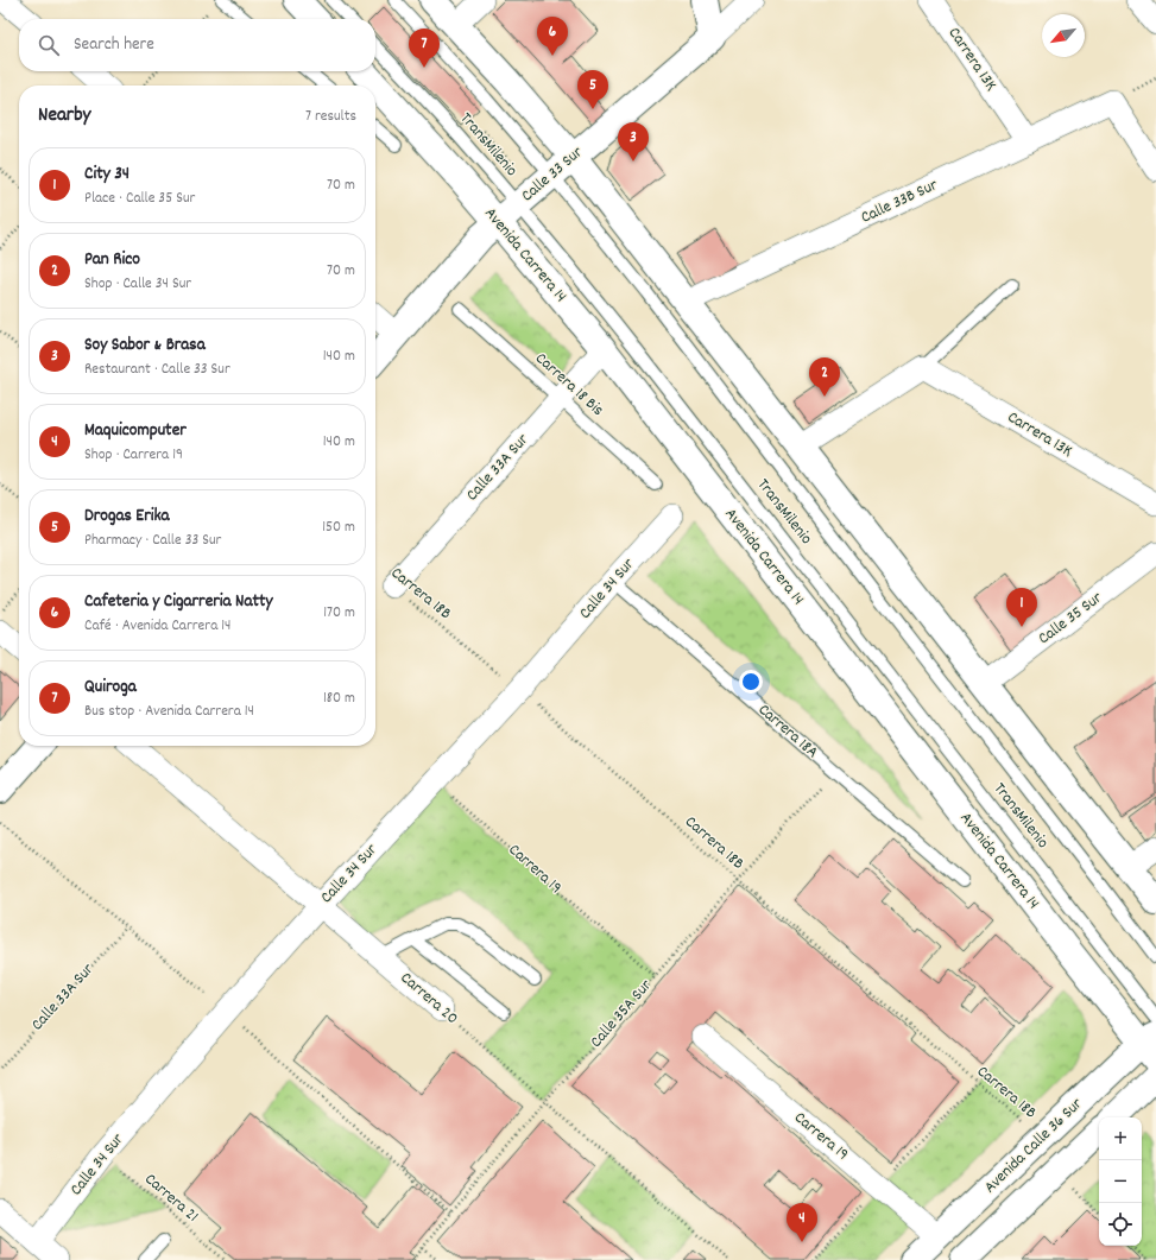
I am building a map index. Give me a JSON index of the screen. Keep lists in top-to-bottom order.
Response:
{
  "streets": {
    "main road": ["Calle 33 Sur", "Avenida Carrera 14", "Avenida Calle 36 Sur"],
    "street": [
      "Carrera 13K",
      "Calle 33B Sur",
      "Calle 33A Sur",
      "Calle 34 Sur",
      "Calle 35 Sur",
      "Carrera 19",
      "Carrera 20"
    ],
    "lane": ["TransMilenio", "Carrera 18 Bis", "Carrera 18A"],
    "path": ["Carrera 18B", "Calle 35A Sur", "Carrera 21"]
  },
  "crossings": [
    ["Carrera 13K", "Calle 33B Sur"],
    ["TransMilenio", "Calle 33 Sur"],
    ["Calle 33 Sur", "Avenida Carrera 14"],
    ["Avenida Carrera 14", "Calle 33A Sur"],
    ["Avenida Carrera 14", "Avenida Calle 36 Sur"],
    ["Carrera 18 Bis", "Calle 33A Sur"],
    ["Calle 33A Sur", "Carrera 18B"],
    ["Calle 34 Sur", "Carrera 18B"],
    ["Calle 34 Sur", "Carrera 18A"],
    ["Calle 34 Sur", "Carrera 19"],
    ["Calle 34 Sur", "Carrera 20"],
    ["Calle 34 Sur", "Carrera 21"],
    ["Carrera 18B", "Calle 35A Sur"],
    ["Carrera 18B", "Avenida Calle 36 Sur"],
    ["Carrera 18A", "Calle 35A Sur"],
    ["Carrera 19", "Calle 35A Sur"],
    ["Carrera 19", "Avenida Calle 36 Sur"],
    ["Carrera 20", "Calle 35A Sur"]
  ],
  "north": "bottom left",
  "page": {
    "pins": [
      "6",
      "7",
      "5",
      "3",
      "2",
      "1",
      "4"
    ],
    "search": "Search here",
    "heading": ["Nearby", "7 results"],
    "list": [
      {
        "mark": "1",
        "name": "City 34",
        "note": "Place · Calle 35 Sur",
        "value": "70 m"
      },
      {
        "mark": "2",
        "name": "Pan Rico",
        "note": "Shop · Calle 34 Sur",
        "value": "70 m"
      },
      {
        "mark": "3",
        "name": "Soy Sabor & Brasa",
        "note": "Restaurant · Calle 33 Sur",
        "value": "140 m"
      },
      {
        "mark": "4",
        "name": "Maquicomputer",
        "note": "Shop · Carrera 19",
        "value": "140 m"
      },
      {
        "mark": "5",
        "name": "Drogas Erika",
        "note": "Pharmacy · Calle 33 Sur",
        "value": "150 m"
      },
      {
        "mark": "6",
        "name": "Cafeteria y Cigarreria Natty",
        "note": "Café · Avenida Carrera 14",
        "value": "170 m"
      },
      {
        "mark": "7",
        "name": "Quiroga",
        "note": "Bus stop · Avenida Carrera 14",
        "value": "180 m"
      }
    ],
    "map_buttons": ["+", "−"]
  }
}
